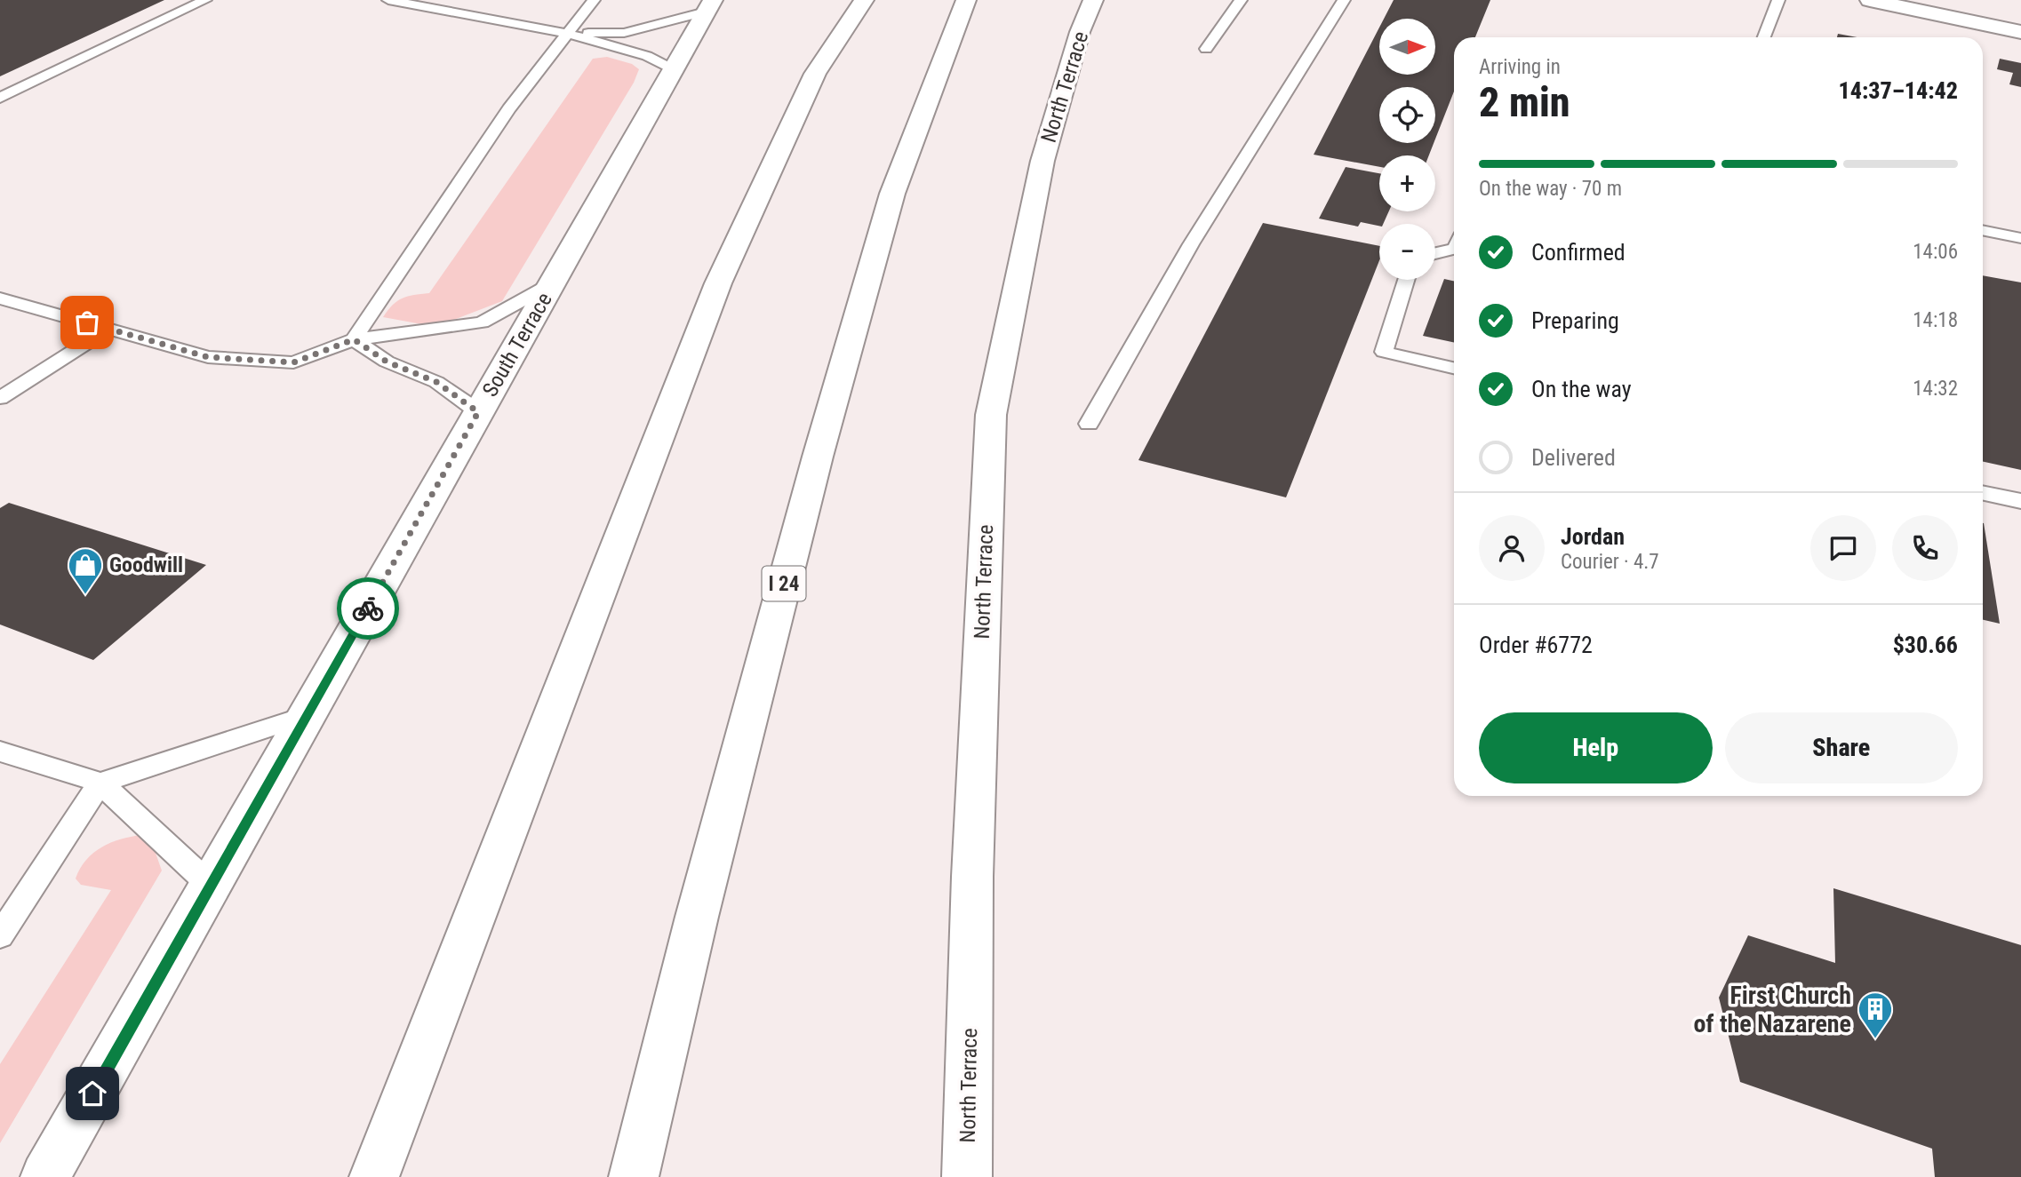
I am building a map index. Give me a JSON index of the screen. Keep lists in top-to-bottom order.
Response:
{
  "streets": {
    "main road": ["North Terrace", "South Terrace", "I 24"]
  },
  "places": {
    "shop": ["Goodwill"],
    "building": ["First Church of the Nazarene"]
  },
  "north": "right",
  "page": {
    "map_buttons": ["+", "−"],
    "heading": ["2 min", "Arriving in", "14:37–14:42"],
    "panel": [
      "Jordan",
      "Courier · 4.7",
      "Order #6772",
      "$30.66"
    ],
    "bar": "On the way · 70 m",
    "list": [
      ["Confirmed", "14:06"],
      ["Preparing", "14:18"],
      ["On the way", "14:32"],
      "Delivered"
    ],
    "buttons": ["Help", "Share"]
  }
}
